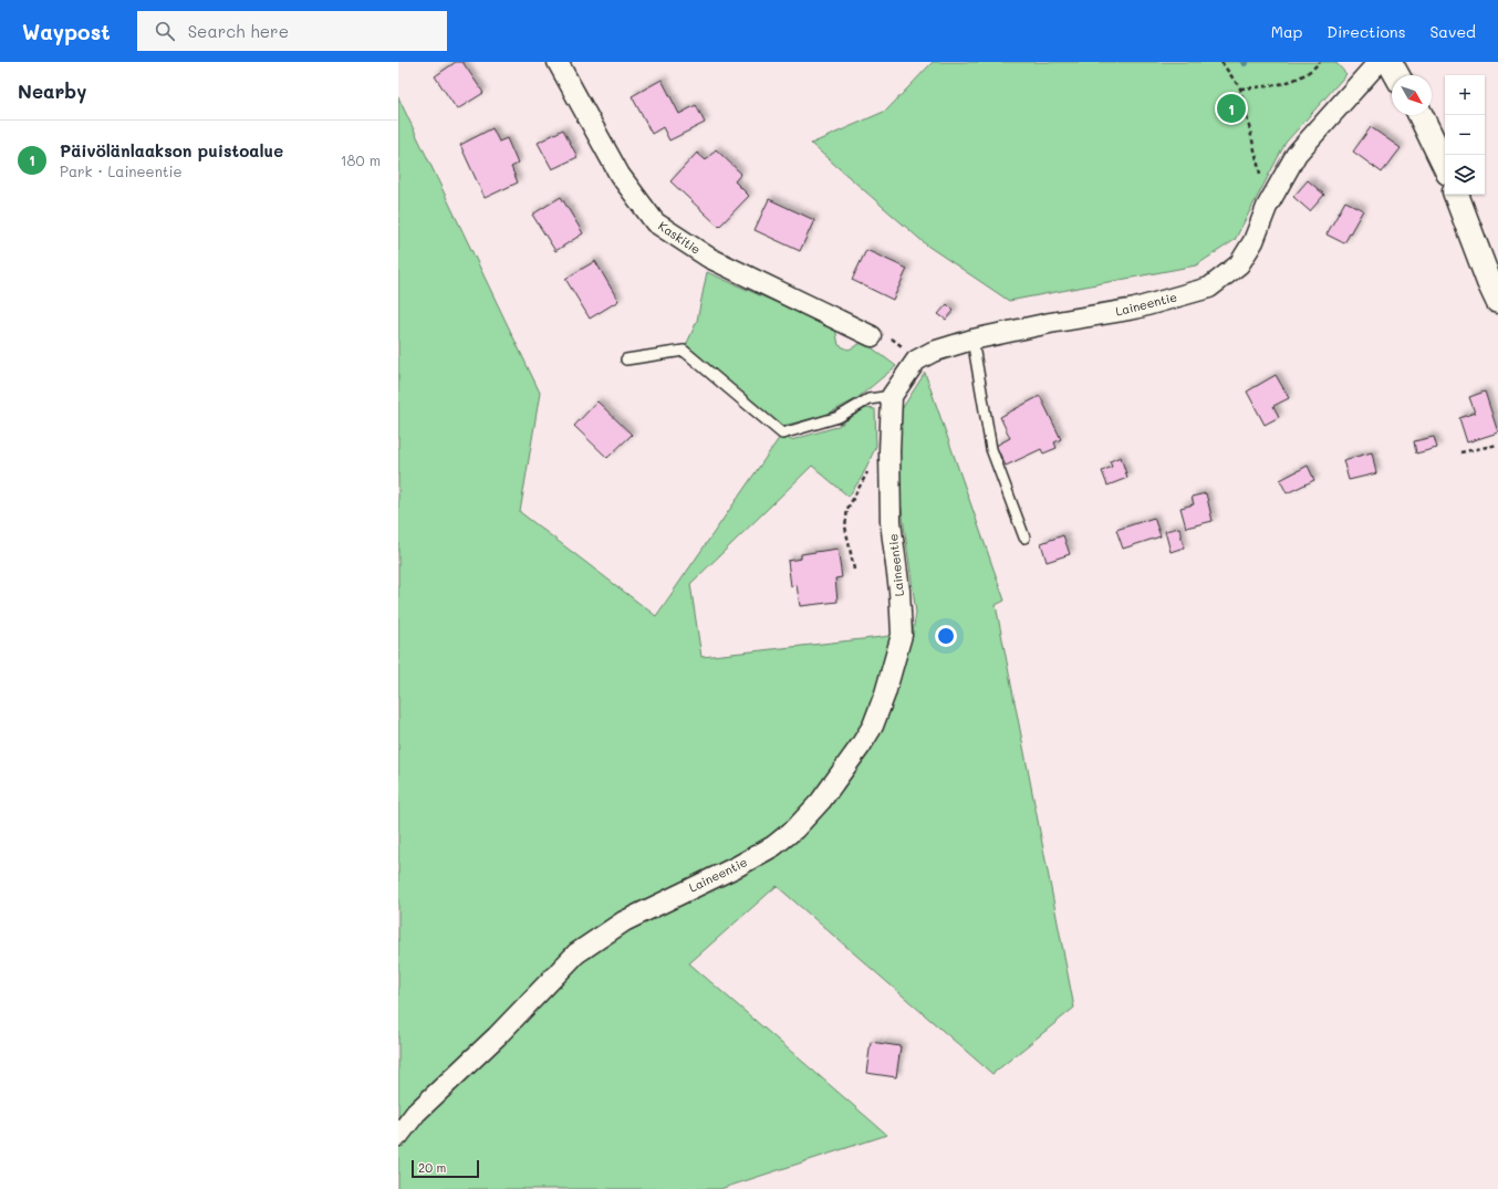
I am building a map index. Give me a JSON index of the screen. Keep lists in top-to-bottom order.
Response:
{
  "streets": {
    "street": ["Kaskitie", "Laineentie"]
  },
  "scale_bar": "20 m",
  "north": "bottom right",
  "page": {
    "header": "Waypost",
    "search": "Search here",
    "nav": ["Map", "Directions", "Saved"],
    "heading": "Nearby",
    "map_buttons": ["+", "−"],
    "pins": "1",
    "list": [
      {
        "mark": "1",
        "name": "Päivölänlaakson puistoalue",
        "note": "Park · Laineentie",
        "value": "180 m"
      }
    ],
    "scale": "20 m"
  }
}
